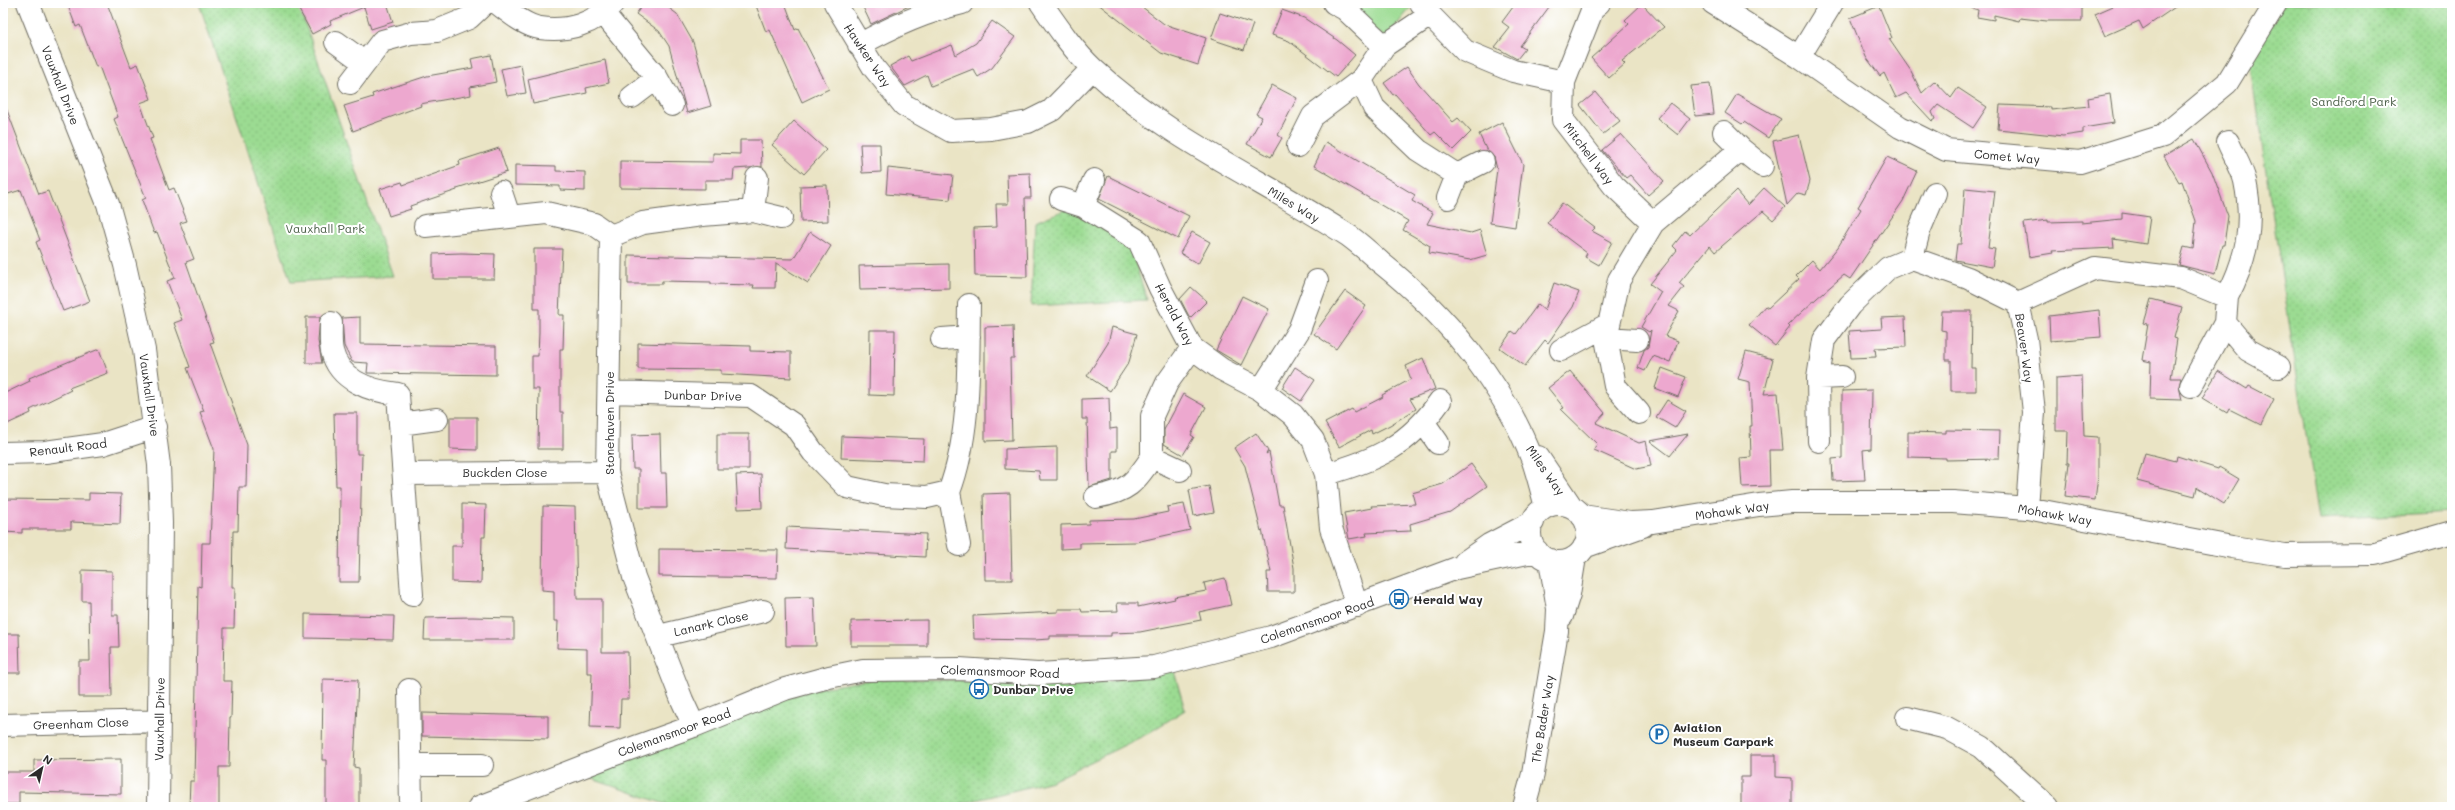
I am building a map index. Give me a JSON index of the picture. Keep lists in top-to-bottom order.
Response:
{
  "streets": {
    "street": [
      "Hawker Way",
      "Vauxhall Drive",
      "Mitchell Way",
      "Comet Way",
      "Miles Way",
      "Herald Way",
      "Beaver Way",
      "Dunbar Drive",
      "Stonehaven Drive",
      "Renault Road",
      "Buckden Close",
      "Mohawk Way",
      "Colemansmoor Road",
      "Lanark Close",
      "The Bader Way",
      "Greenham Close"
    ]
  },
  "crossings": [
    ["Hawker Way", "Miles Way"],
    ["Vauxhall Drive", "Renault Road"],
    ["Vauxhall Drive", "Greenham Close"],
    ["Miles Way", "Mohawk Way"],
    ["Miles Way", "Colemansmoor Road"],
    ["Miles Way", "The Bader Way"],
    ["Herald Way", "Colemansmoor Road"],
    ["Beaver Way", "Mohawk Way"],
    ["Dunbar Drive", "Stonehaven Drive"],
    ["Stonehaven Drive", "Buckden Close"],
    ["Stonehaven Drive", "Colemansmoor Road"],
    ["Stonehaven Drive", "Lanark Close"],
    ["Mohawk Way", "Colemansmoor Road"],
    ["Mohawk Way", "The Bader Way"],
    ["Colemansmoor Road", "The Bader Way"]
  ],
  "parks": ["Sandford Park", "Vauxhall Park"],
  "places": {
    "bus stop": ["Herald Way", "Dunbar Drive"],
    "parking": ["Aviation Museum Carpark"]
  },
  "north": "top right"
}
